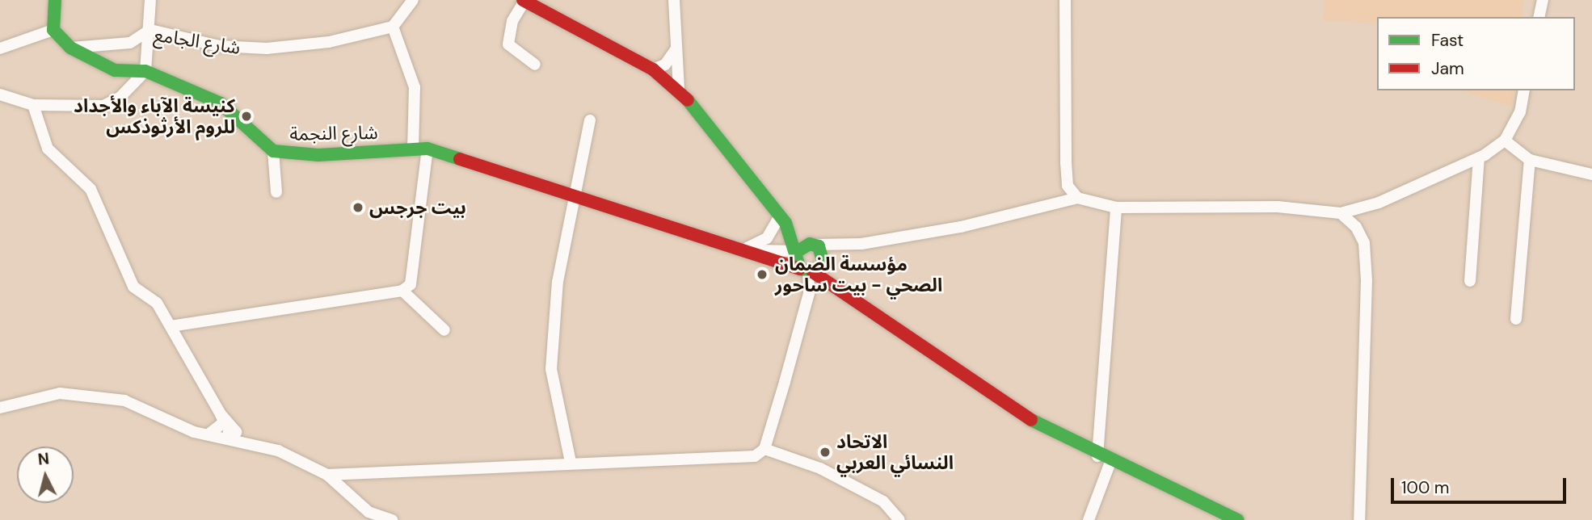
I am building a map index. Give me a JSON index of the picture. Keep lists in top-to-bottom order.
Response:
{
  "streets": {
    "street": ["شارع الجامع", "شارع النجمة"]
  },
  "places": [
    "كنيسة الآباء والأجداد للروم الأرثوذكس",
    "بيت جرجس",
    "مؤسسة الضمان الصحي - بيت ساحور",
    "الاتحاد النسائي العربي"
  ],
  "legend": ["Fast", "Jam"],
  "scale_bar": "100 m",
  "north": "top"
}
